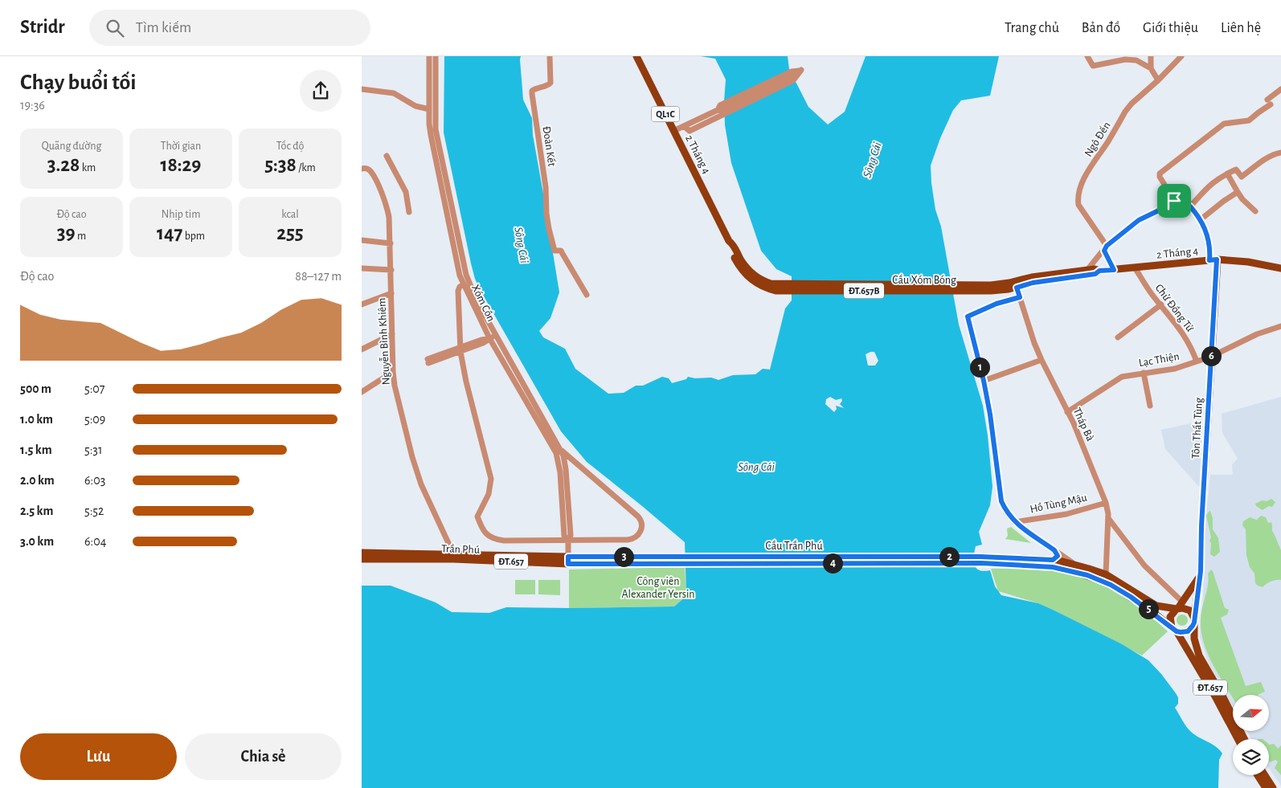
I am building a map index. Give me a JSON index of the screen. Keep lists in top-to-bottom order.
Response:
{
  "streets": {
    "main road": [
      "QL1C",
      "2 Tháng 4",
      "Cầu Xóm Bóng",
      "ĐT.657B",
      "Tôn Thất Tùng",
      "Cầu Trần Phú",
      "Trần Phú",
      "ĐT.657"
    ],
    "street": [
      "Ngô Đến",
      "Đoàn Kết",
      "Xóm Cồn",
      "Chử Đồng Tử",
      "Nguyễn Bình Khiêm",
      "Lạc Thiện",
      "Tháp Bà",
      "Hồ Tùng Mậu"
    ]
  },
  "crossings": [
    ["Ngô Đến", "2 Tháng 4"],
    ["2 Tháng 4", "Cầu Xóm Bóng"],
    ["2 Tháng 4", "Chử Đồng Tử"],
    ["2 Tháng 4", "Tháp Bà"],
    ["2 Tháng 4", "Tôn Thất Tùng"],
    ["Xóm Cồn", "Trần Phú"],
    ["Chử Đồng Tử", "Lạc Thiện"],
    ["Nguyễn Bình Khiêm", "Trần Phú"],
    ["Lạc Thiện", "Tháp Bà"],
    ["Lạc Thiện", "Tôn Thất Tùng"],
    ["Tháp Bà", "Hồ Tùng Mậu"],
    ["Tháp Bà", "ĐT.657"],
    ["Tôn Thất Tùng", "ĐT.657"],
    ["Cầu Trần Phú", "Trần Phú"],
    ["Cầu Trần Phú", "ĐT.657"]
  ],
  "water": ["Sông Cái"],
  "parks": ["Công viên Alexander Yersin"],
  "north": "right",
  "page": {
    "header": "Stridr",
    "search": "Tìm kiếm",
    "nav": [
      "Trang chủ",
      "Bản đồ",
      "Giới thiệu",
      "Liên hệ"
    ],
    "heading": ["Chạy buổi tối", "19:36"],
    "stats": [
      ["Quãng đường", "3.28 km"],
      ["Thời gian", "18:29"],
      ["Tốc độ", "5:38 /km"],
      ["Độ cao", "39 m"],
      ["Nhịp tim", "147 bpm"],
      ["kcal", "255"]
    ],
    "chart": ["Độ cao", "88–127 m"],
    "pins": [
      "6",
      "1",
      "2",
      "3",
      "4",
      "5"
    ],
    "list": [
      {
        "name": "500 m",
        "note": "5:07"
      },
      {
        "name": "1.0 km",
        "note": "5:09"
      },
      {
        "name": "1.5 km",
        "note": "5:31"
      },
      {
        "name": "2.0 km",
        "note": "6:03"
      },
      {
        "name": "2.5 km",
        "note": "5:52"
      },
      {
        "name": "3.0 km",
        "note": "6:04"
      }
    ],
    "buttons": ["Lưu", "Chia sẻ"]
  }
}
